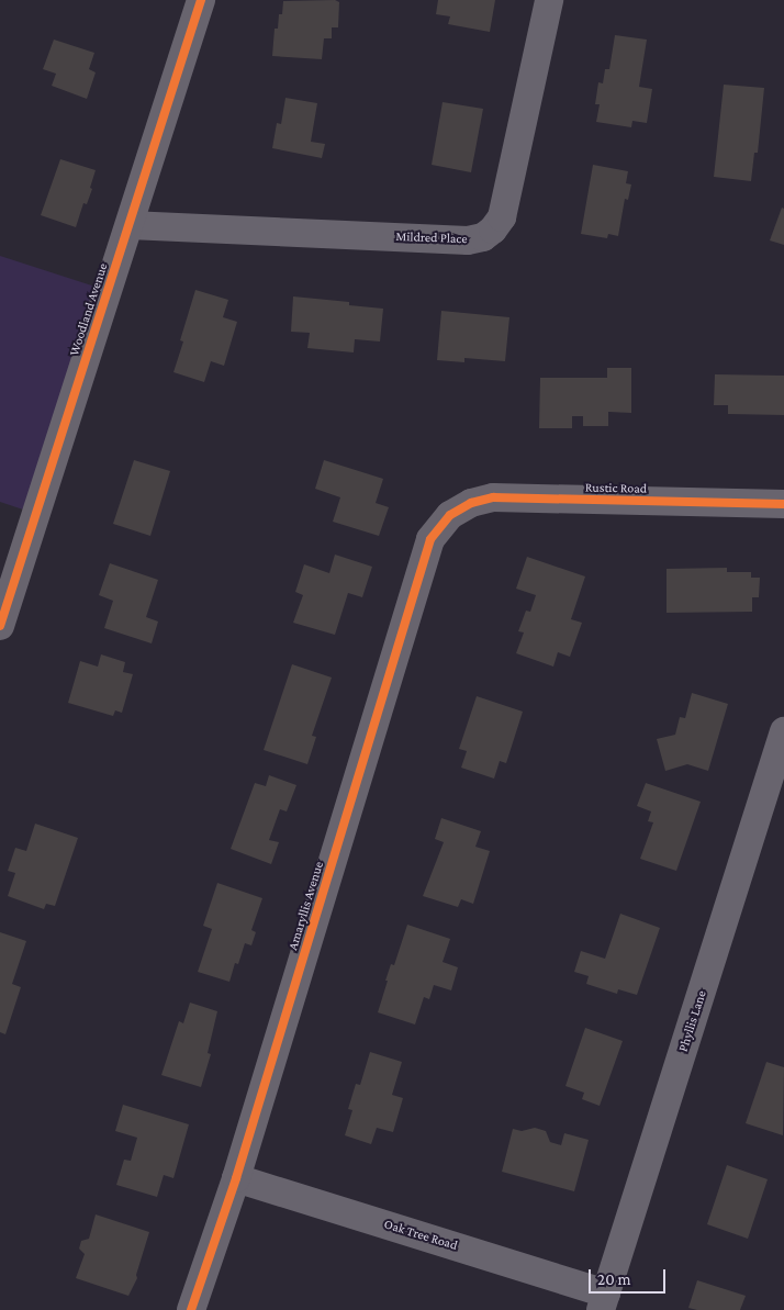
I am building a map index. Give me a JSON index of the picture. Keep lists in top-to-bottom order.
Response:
{
  "streets": {
    "street": [
      "Mildred Place",
      "Woodland Avenue",
      "Rustic Road",
      "Amaryllis Avenue",
      "Phyllis Lane",
      "Oak Tree Road"
    ]
  },
  "crossings": [
    ["Mildred Place", "Woodland Avenue"],
    ["Rustic Road", "Amaryllis Avenue"],
    ["Amaryllis Avenue", "Oak Tree Road"],
    ["Phyllis Lane", "Oak Tree Road"]
  ],
  "scale_bar": "20 m"
}
